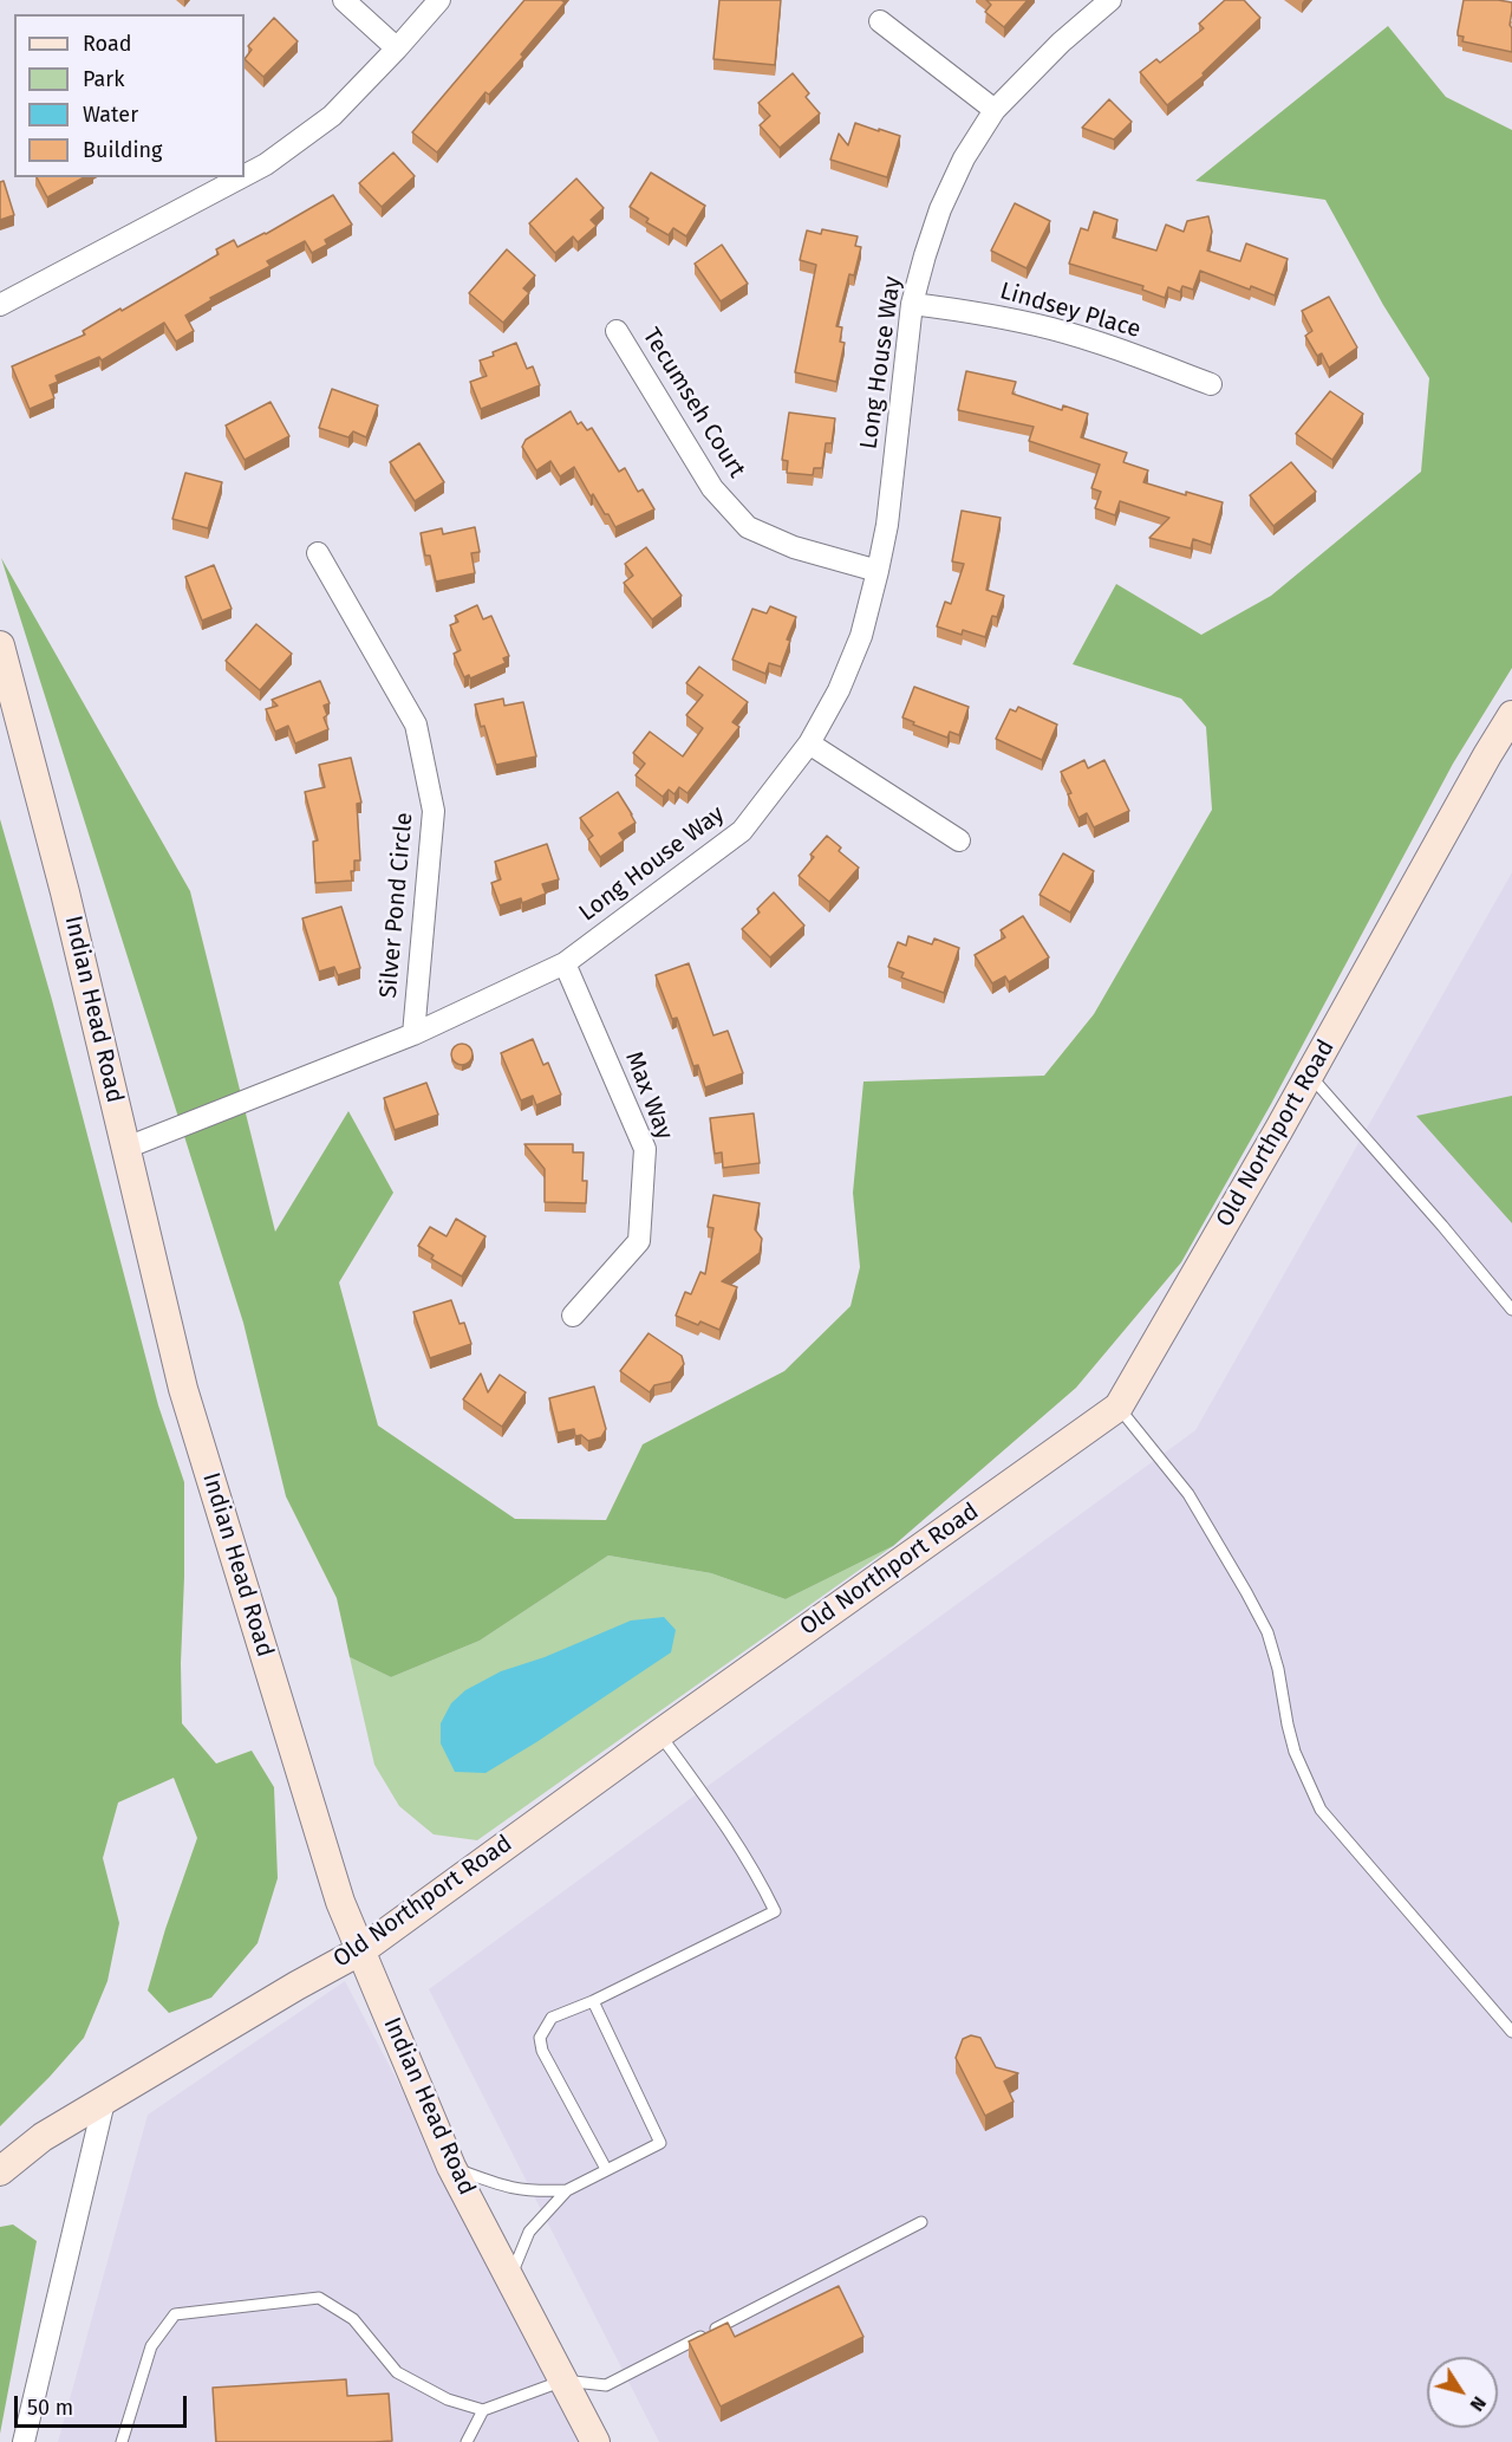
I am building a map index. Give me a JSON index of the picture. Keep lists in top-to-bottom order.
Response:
{
  "streets": {
    "main road": ["Indian Head Road", "Old Northport Road"],
    "street": [
      "Lindsey Place",
      "Long House Way",
      "Tecumseh Court",
      "Silver Pond Circle",
      "Max Way"
    ]
  },
  "crossings": [
    ["Lindsey Place", "Long House Way"],
    ["Long House Way", "Tecumseh Court"],
    ["Long House Way", "Silver Pond Circle"],
    ["Long House Way", "Indian Head Road"],
    ["Long House Way", "Max Way"],
    ["Indian Head Road", "Old Northport Road"]
  ],
  "legend": [
    "Road",
    "Park",
    "Water",
    "Building"
  ],
  "scale_bar": "50 m",
  "north": "bottom right"
}
